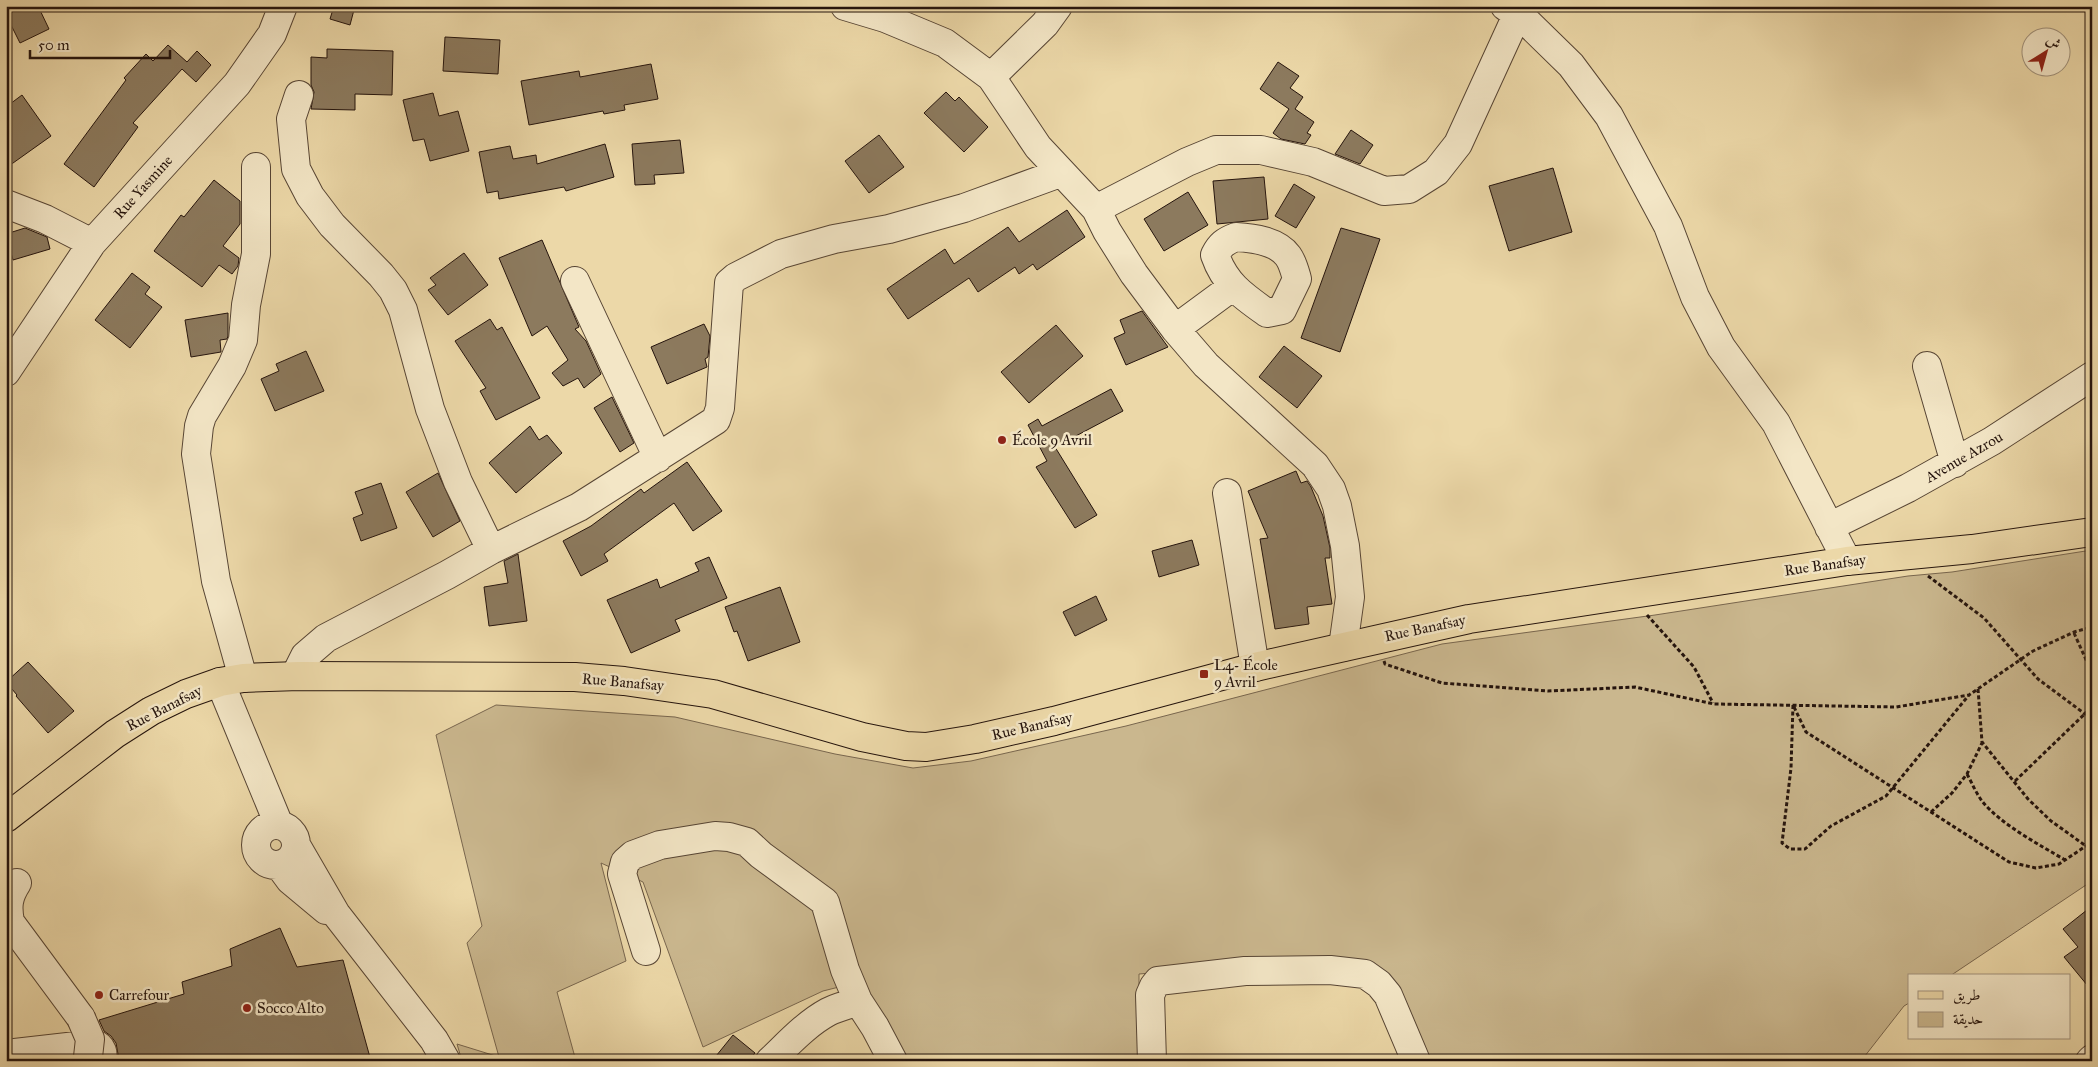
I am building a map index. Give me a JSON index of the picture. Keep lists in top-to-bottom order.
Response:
{
  "streets": {
    "main road": ["Rue Banafsay"],
    "street": ["Rue Yasmine", "Avenue Azrou"]
  },
  "places": {
    "other": ["École 9 Avril", "Carrefour", "Socco Alto"],
    "transit": ["L4- École 9 Avril"]
  },
  "legend": ["طريق", "حديقة"],
  "scale_bar": "50 m",
  "north": "top right"
}
